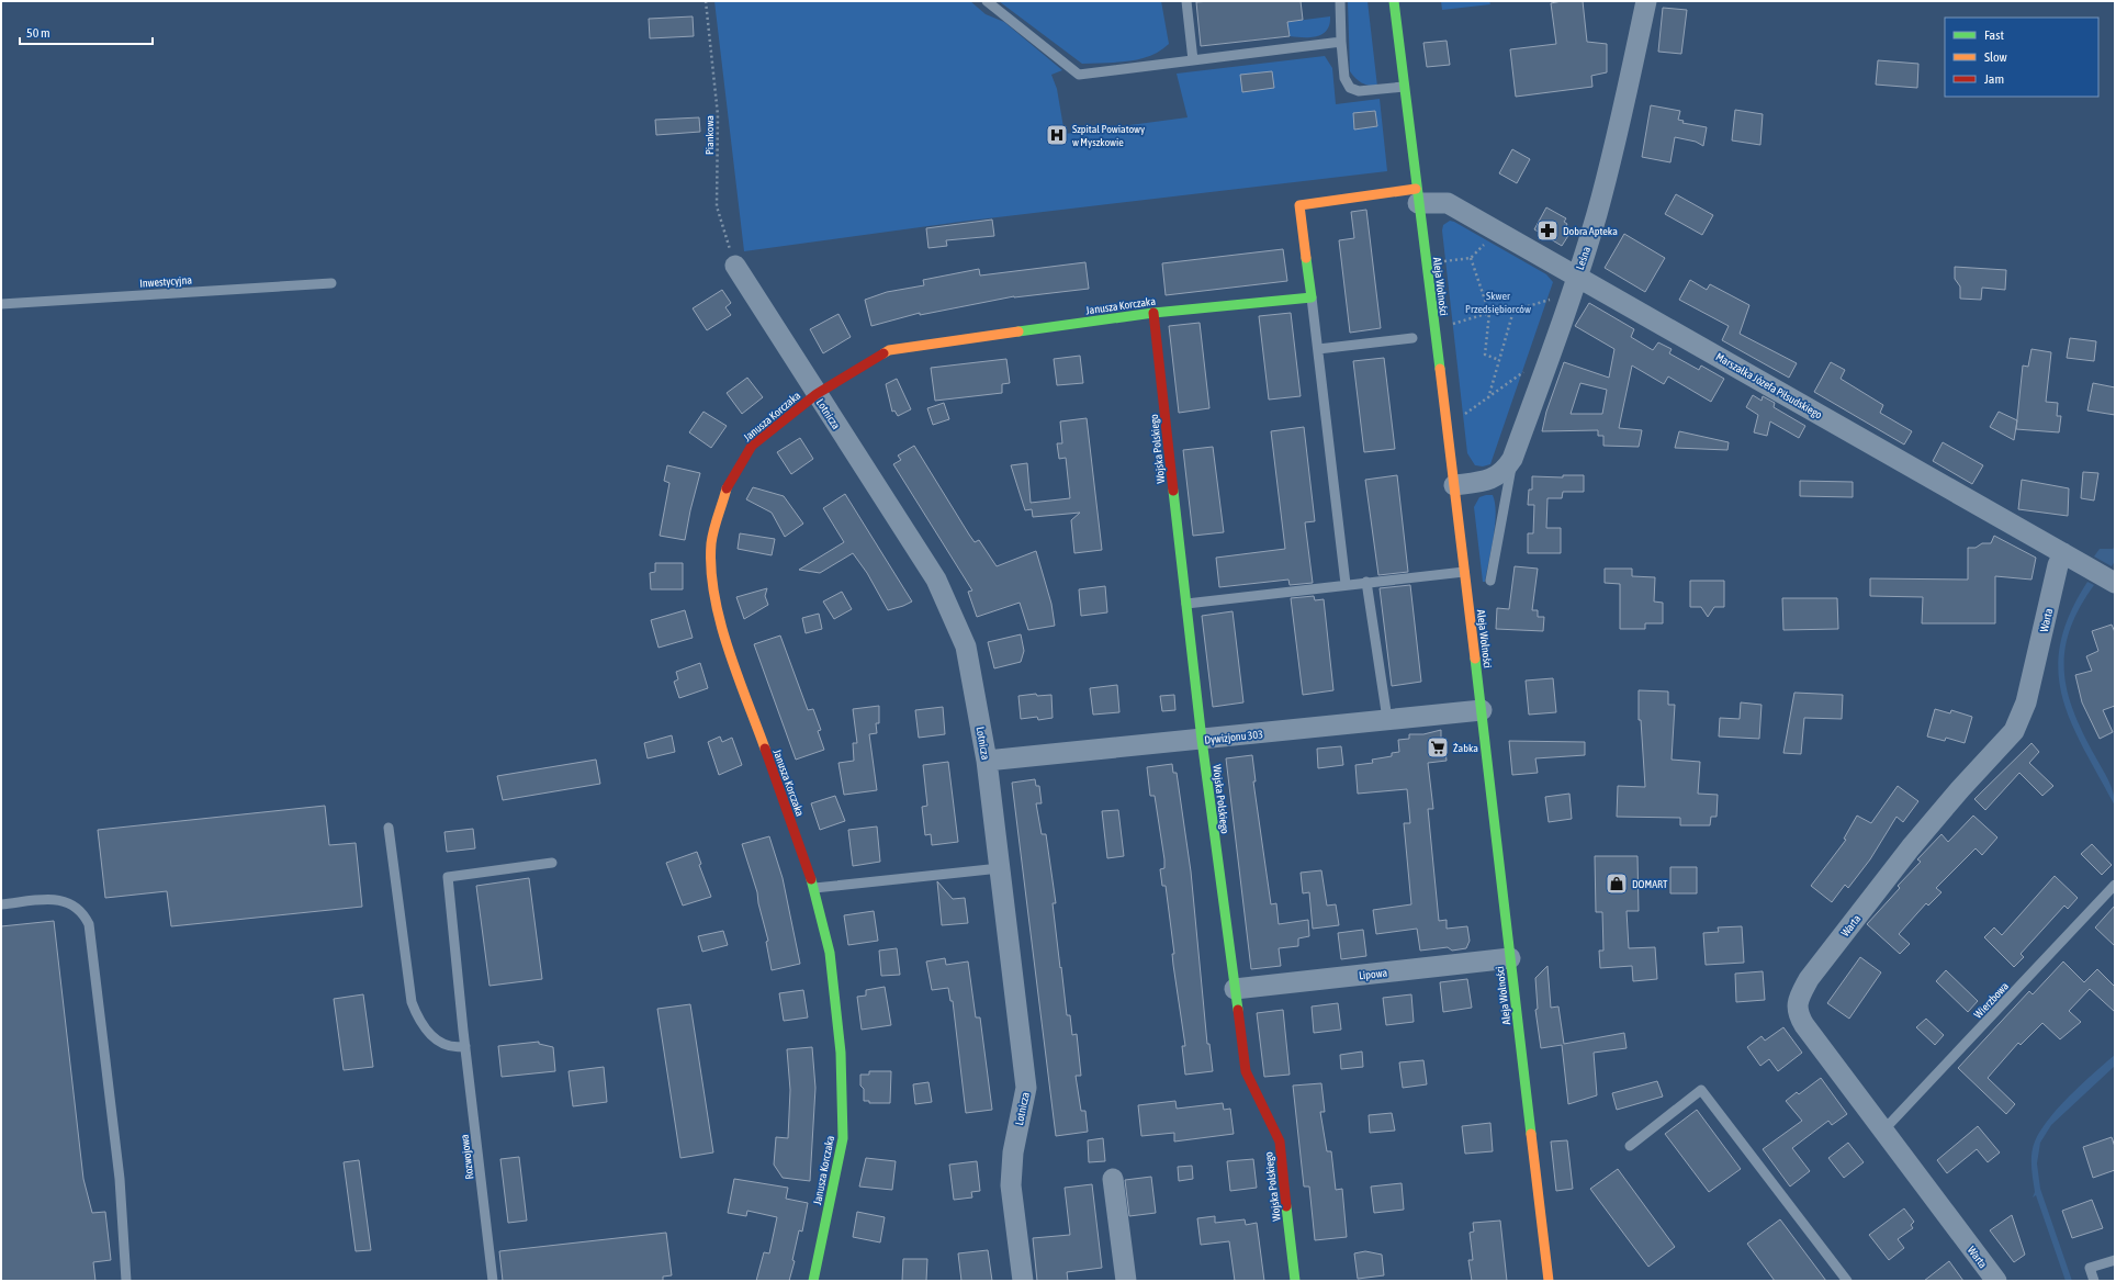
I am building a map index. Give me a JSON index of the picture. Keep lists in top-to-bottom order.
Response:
{
  "streets": {
    "street": [
      "Leśna",
      "Aleja Wolności",
      "Janusza Korczaka",
      "Marszałka Józefa Piłsudskiego",
      "Lotnicza",
      "Wojska Polskiego",
      "Warta",
      "Dywizjonu 303",
      "Lipowa"
    ],
    "lane": ["Inwestycyjna", "Wierzbowa", "Rozwojowa"],
    "path": ["Piankowa"]
  },
  "crossings": [
    ["Piankowa", "Lotnicza"],
    ["Leśna", "Aleja Wolności"],
    ["Leśna", "Marszałka Józefa Piłsudskiego"],
    ["Aleja Wolności", "Marszałka Józefa Piłsudskiego"],
    ["Aleja Wolności", "Dywizjonu 303"],
    ["Aleja Wolności", "Lipowa"],
    ["Janusza Korczaka", "Lotnicza"],
    ["Janusza Korczaka", "Wojska Polskiego"],
    ["Marszałka Józefa Piłsudskiego", "Warta"],
    ["Lotnicza", "Dywizjonu 303"],
    ["Wojska Polskiego", "Dywizjonu 303"],
    ["Wojska Polskiego", "Lipowa"],
    ["Warta", "Wierzbowa"]
  ],
  "parks": ["Skwer Przedsiębiorców"],
  "places": {
    "hospital": ["Szpital Powiatowy w Myszkowie"],
    "pharmacy": ["Dobra Apteka"],
    "supermarket": ["Żabka"],
    "shop": ["DOMART"]
  },
  "legend": ["Fast", "Slow", "Jam"],
  "scale_bar": "50 m"
}
